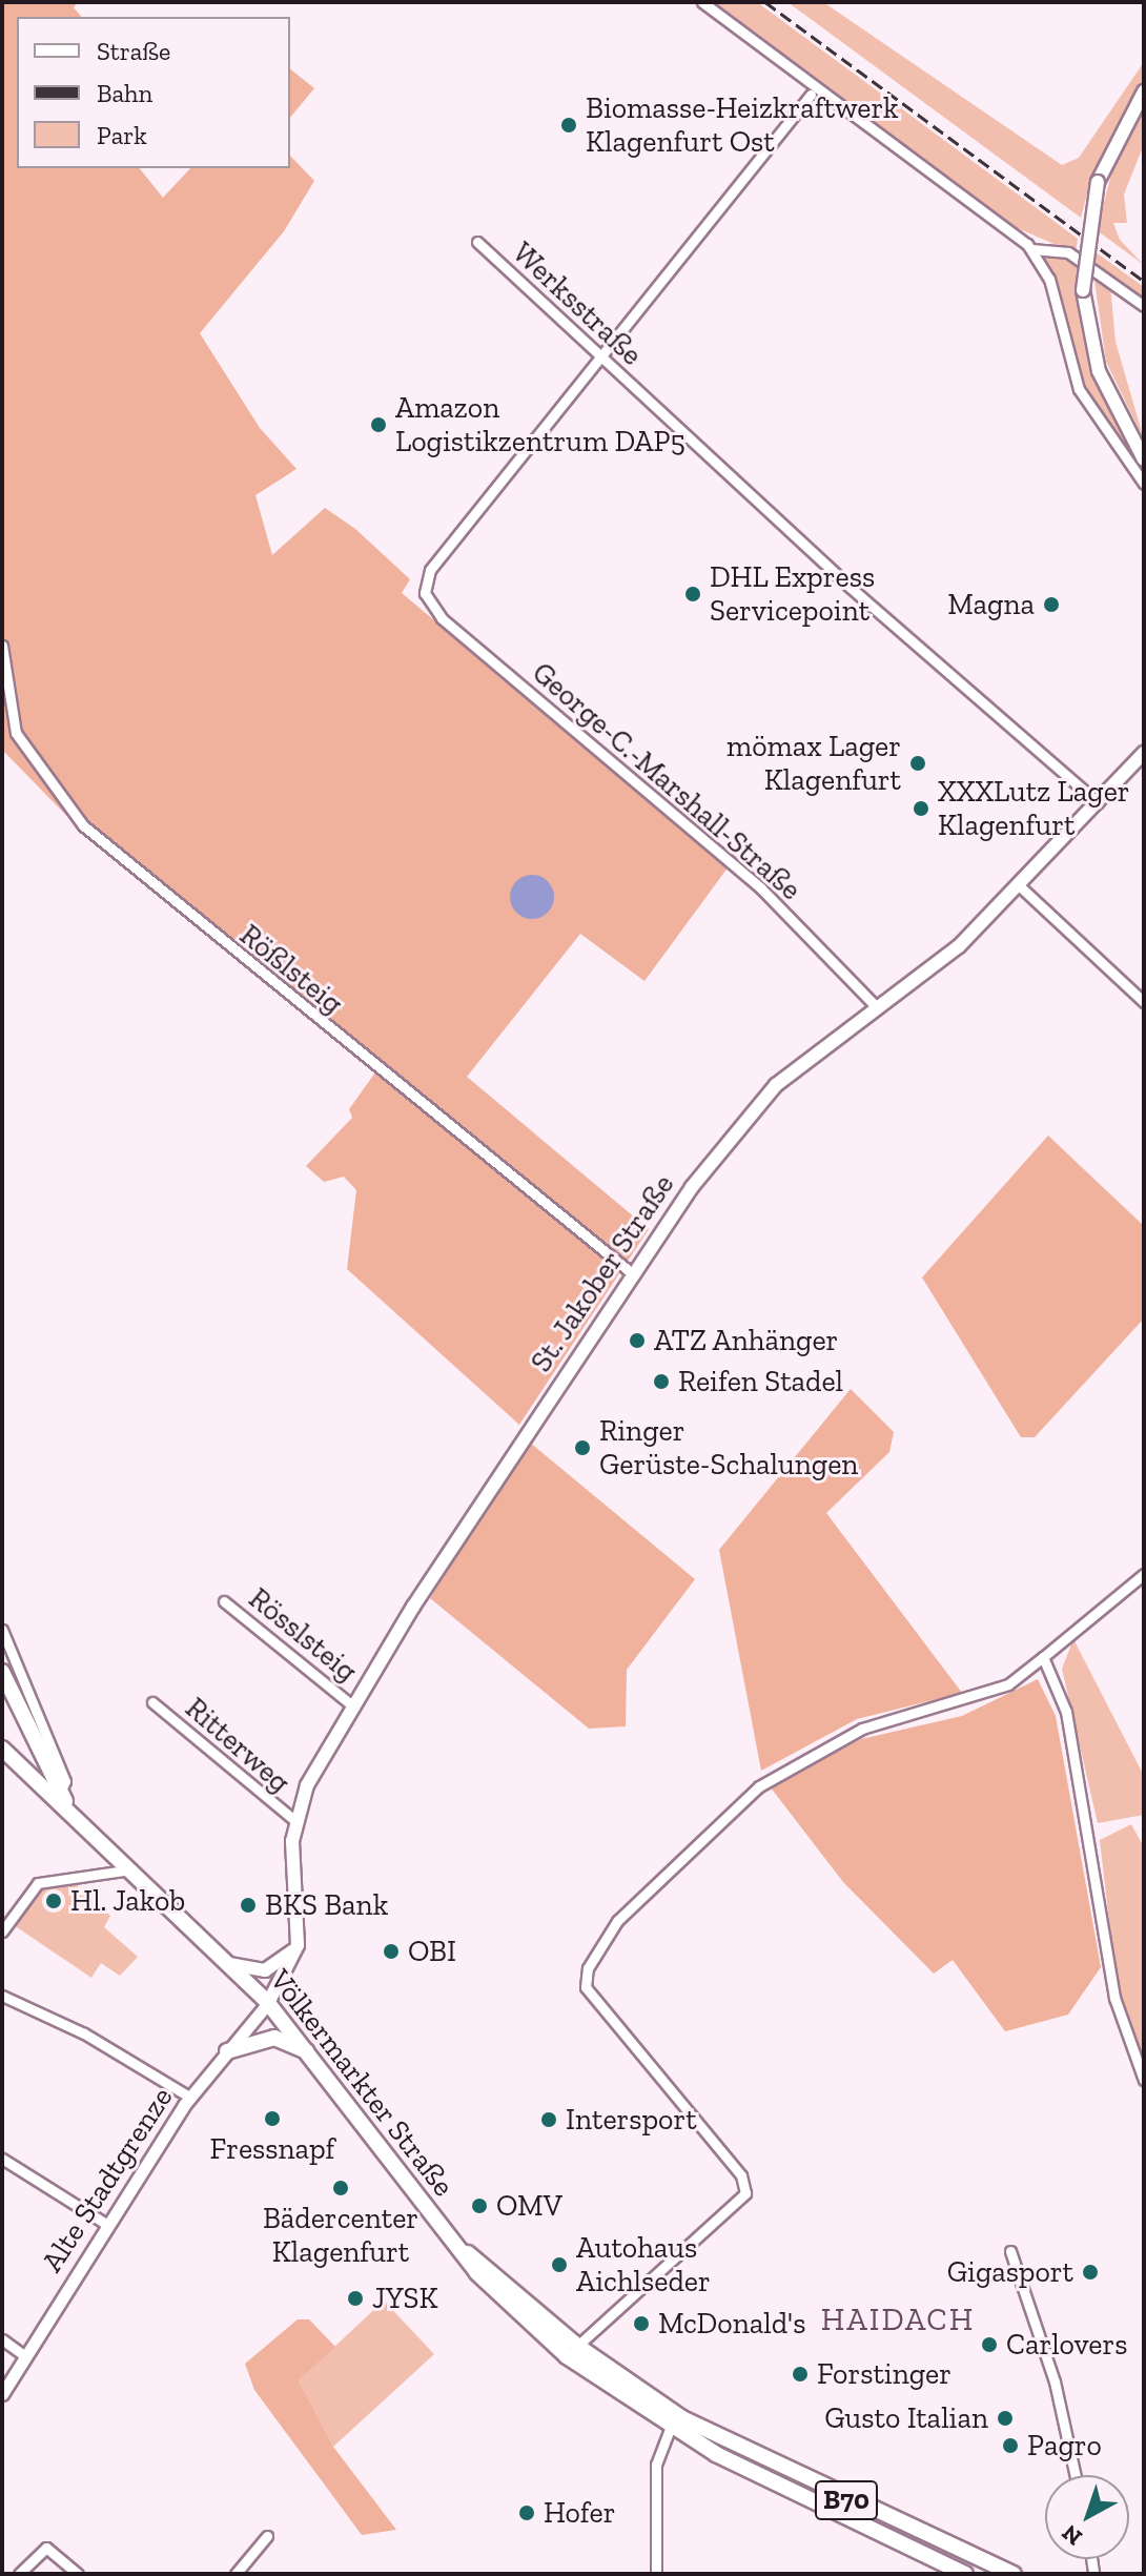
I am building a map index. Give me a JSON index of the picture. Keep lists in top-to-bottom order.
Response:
{
  "streets": {
    "main road": ["St. Jakober Straße", "Völkermarkter Straße", "B70"],
    "street": [
      "Werksstraße",
      "George-C.-Marshall-Straße",
      "Rößlsteig",
      "Rösslsteig",
      "Ritterweg",
      "Alte Stadtgrenze"
    ]
  },
  "crossings": [
    ["Werksstraße", "George-C.-Marshall-Straße"],
    ["Werksstraße", "St. Jakober Straße"],
    ["George-C.-Marshall-Straße", "St. Jakober Straße"],
    ["Rößlsteig", "St. Jakober Straße"],
    ["St. Jakober Straße", "Rösslsteig"],
    ["St. Jakober Straße", "Ritterweg"],
    ["St. Jakober Straße", "Völkermarkter Straße"],
    ["St. Jakober Straße", "Alte Stadtgrenze"],
    ["Völkermarkter Straße", "Alte Stadtgrenze"],
    ["Völkermarkter Straße", "B70"]
  ],
  "districts": ["HAIDACH"],
  "places": [
    "Biomasse-Heizkraftwerk Klagenfurt Ost",
    "Amazon Logistikzentrum DAP5",
    "DHL Express Servicepoint",
    "Magna",
    "mömax Lager Klagenfurt",
    "XXXLutz Lager Klagenfurt",
    "ATZ Anhänger",
    "Reifen Stadel",
    "Ringer Gerüste-Schalungen",
    "Hl. Jakob",
    "BKS Bank",
    "OBI",
    "Fressnapf",
    "Intersport",
    "Bädercenter Klagenfurt",
    "OMV",
    "Autohaus Aichlseder",
    "Gigasport",
    "JYSK",
    "McDonald's",
    "Carlovers",
    "Forstinger",
    "Gusto Italian",
    "Pagro",
    "Hofer"
  ],
  "legend": ["Straße", "Bahn", "Park"],
  "north": "bottom left"
}
